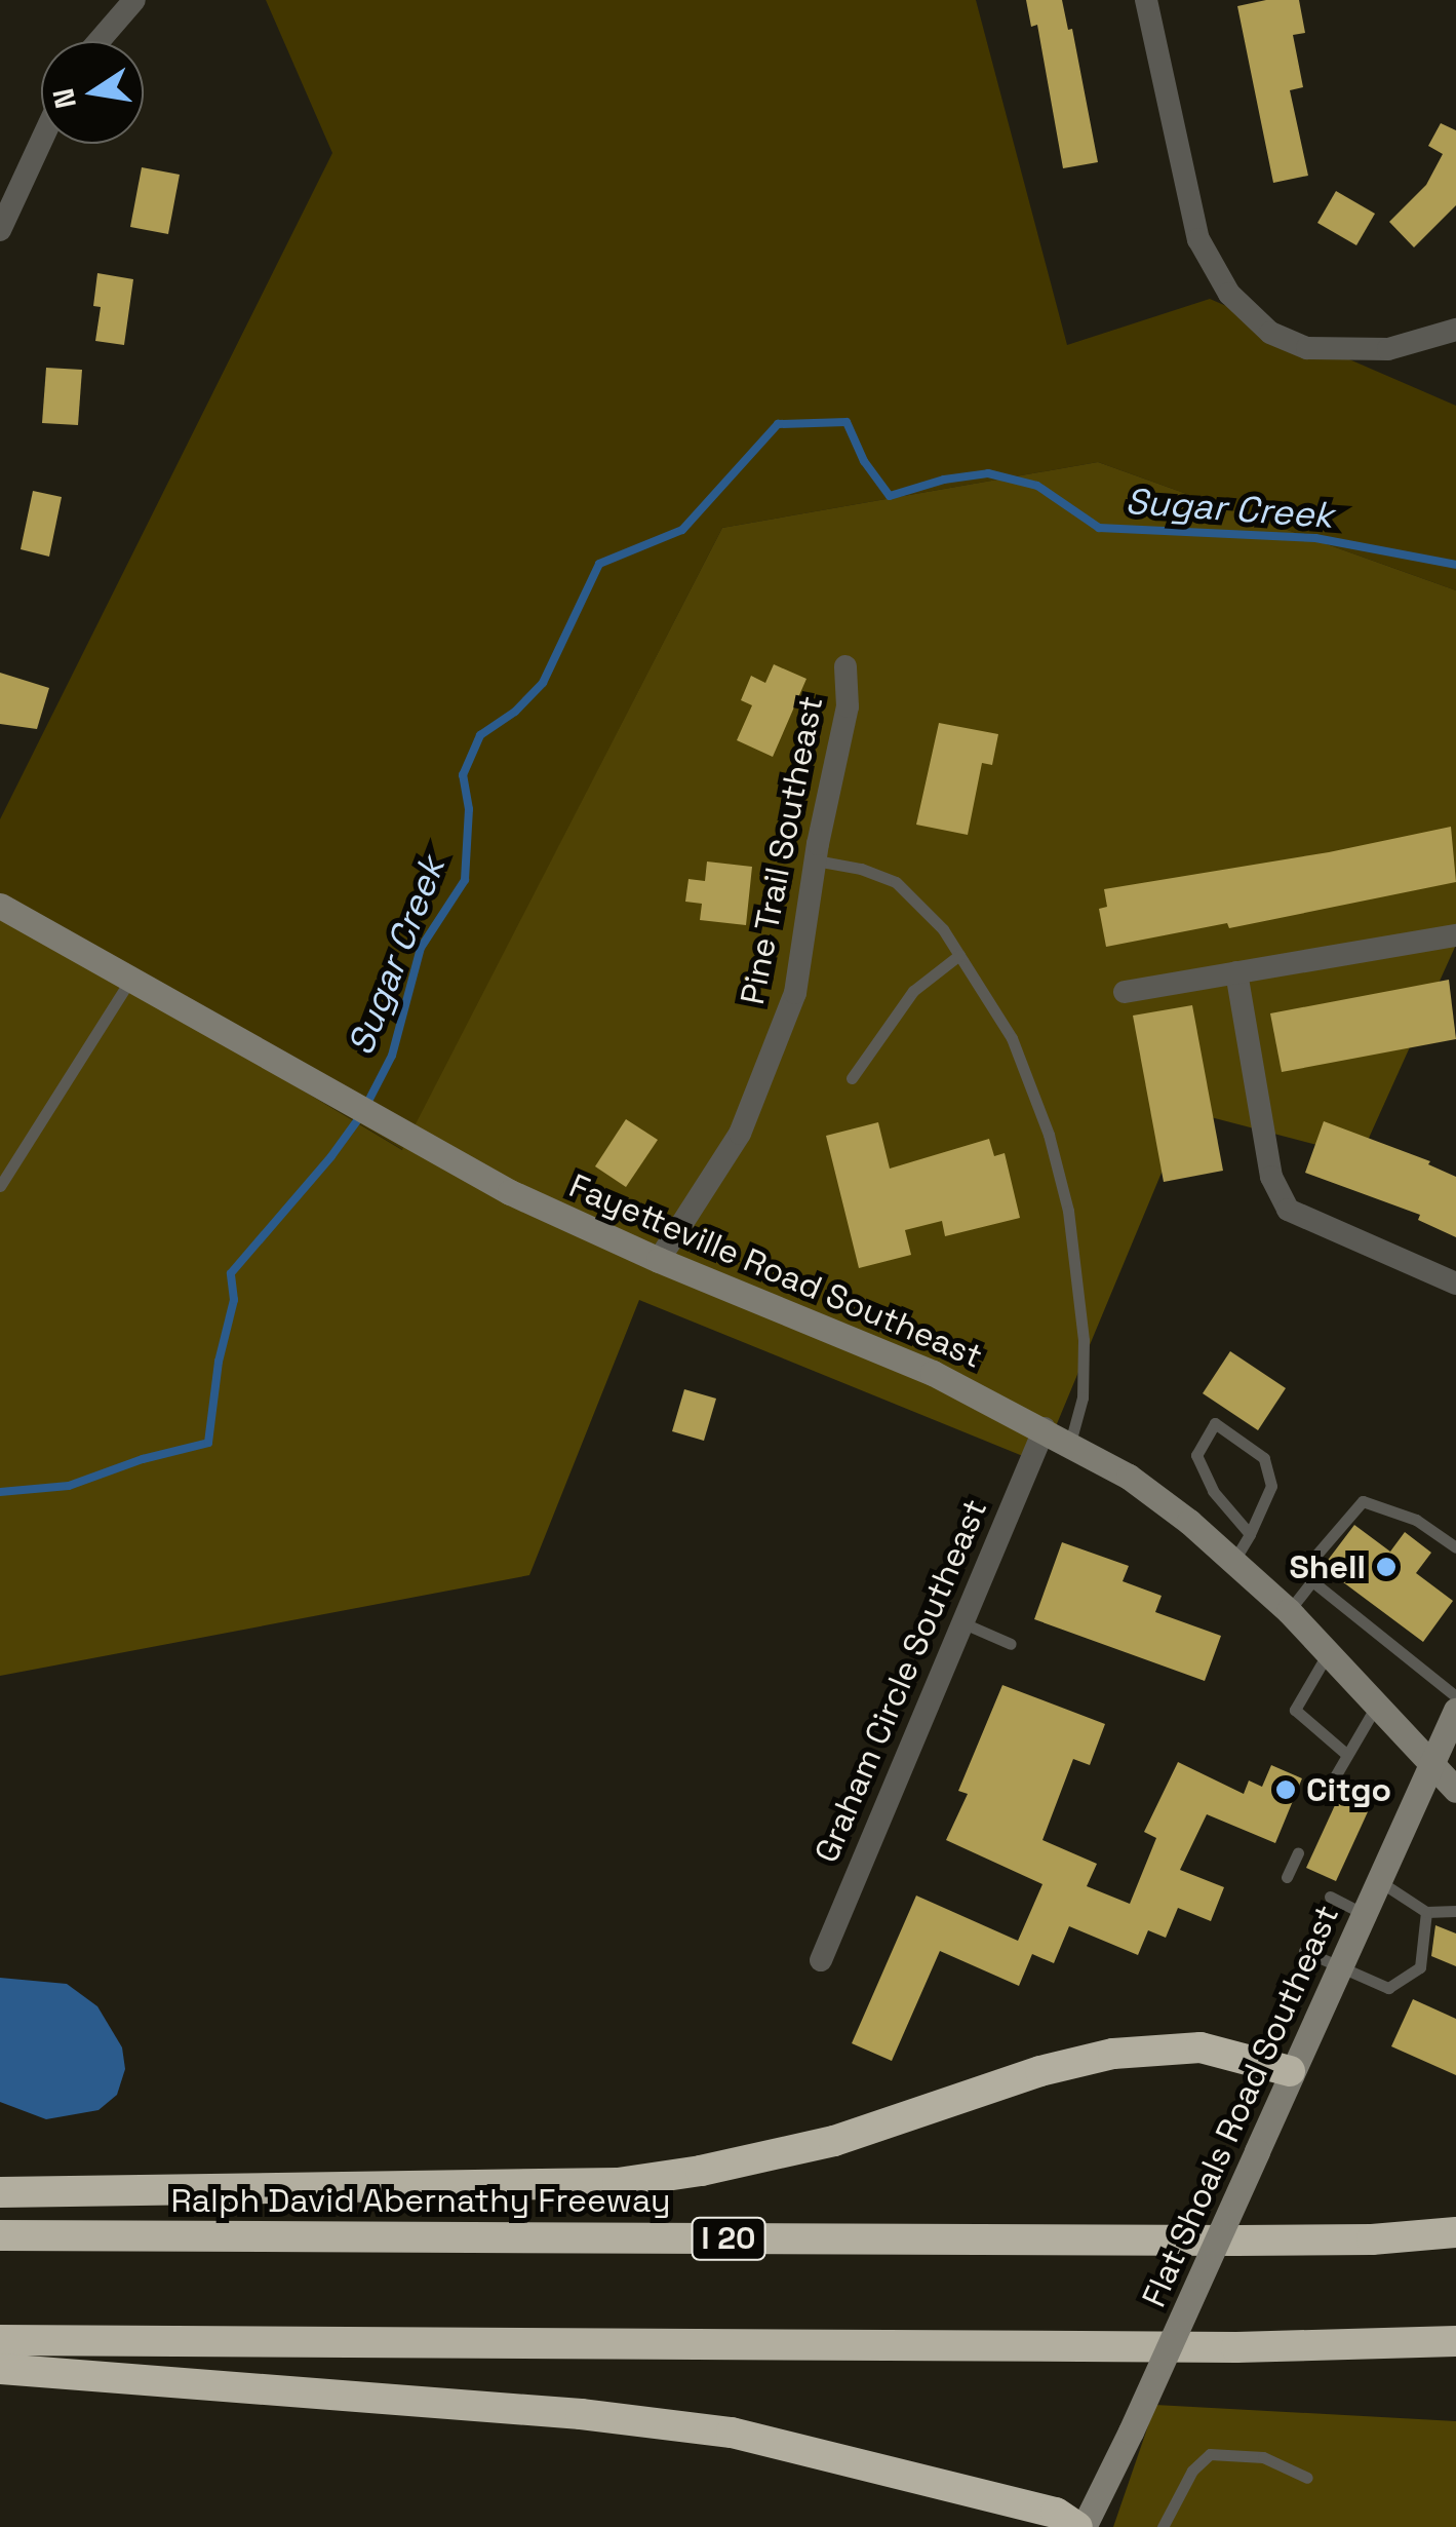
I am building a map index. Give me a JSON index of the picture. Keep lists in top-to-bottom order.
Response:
{
  "streets": {
    "highway": ["Ralph David Abernathy Freeway", "I 20"],
    "street": [
      "Pine Trail Southeast",
      "Fayetteville Road Southeast",
      "Graham Circle Southeast",
      "Flat Shoals Road Southeast"
    ]
  },
  "crossings": [
    ["Pine Trail Southeast", "Fayetteville Road Southeast"],
    ["Fayetteville Road Southeast", "Graham Circle Southeast"],
    ["Fayetteville Road Southeast", "Flat Shoals Road Southeast"]
  ],
  "water": ["Sugar Creek"],
  "places": ["Shell", "Citgo"],
  "north": "left"
}
